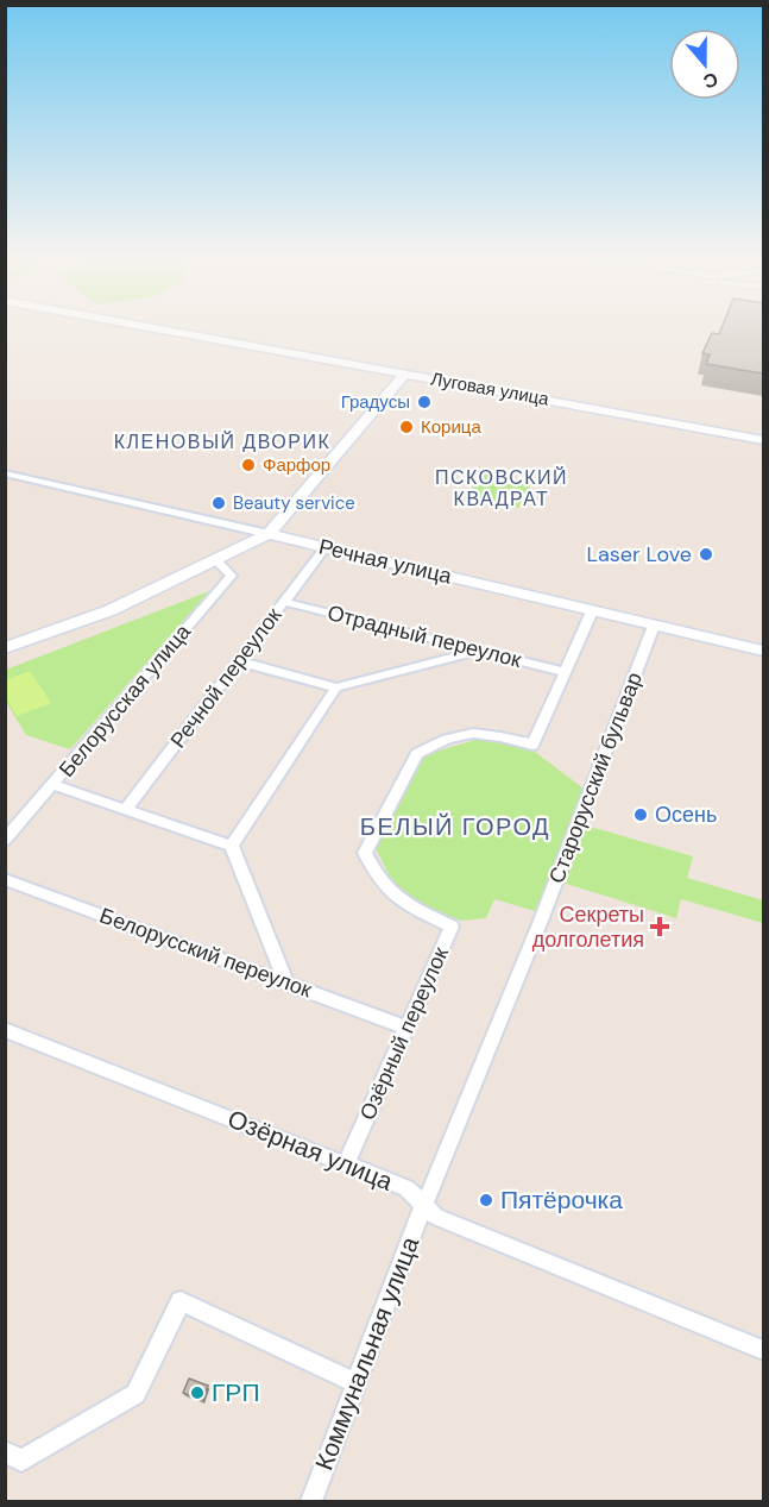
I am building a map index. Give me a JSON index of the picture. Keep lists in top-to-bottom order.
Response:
{
  "streets": {
    "street": [
      "Луговая улица",
      "Речная улица",
      "Отрадный переулок",
      "Речной переулок",
      "Белорусская улица",
      "Старорусский бульвар",
      "Белорусский переулок",
      "Озёрный переулок",
      "Озёрная улица",
      "Коммунальная улица"
    ]
  },
  "crossings": [
    ["Речная улица", "Речной переулок"],
    ["Речная улица", "Старорусский бульвар"],
    ["Речная улица", "Озёрный переулок"],
    ["Отрадный переулок", "Речной переулок"],
    ["Отрадный переулок", "Озёрный переулок"],
    ["Старорусский бульвар", "Озёрная улица"],
    ["Старорусский бульвар", "Коммунальная улица"],
    ["Белорусский переулок", "Озёрный переулок"],
    ["Озёрный переулок", "Озёрная улица"],
    ["Озёрная улица", "Коммунальная улица"]
  ],
  "districts": ["КЛЕНОВЫЙ ДВОРИК", "ПСКОВСКИЙ КВАДРАТ", "БЕЛЫЙ ГОРОД"],
  "places": {
    "other": [
      "Градусы",
      "Корица",
      "Фарфор",
      "Beauty service",
      "Laser Love",
      "Осень",
      "Пятёрочка",
      "ГРП"
    ],
    "health": ["Секреты долголетия"]
  },
  "north": "bottom"
}
